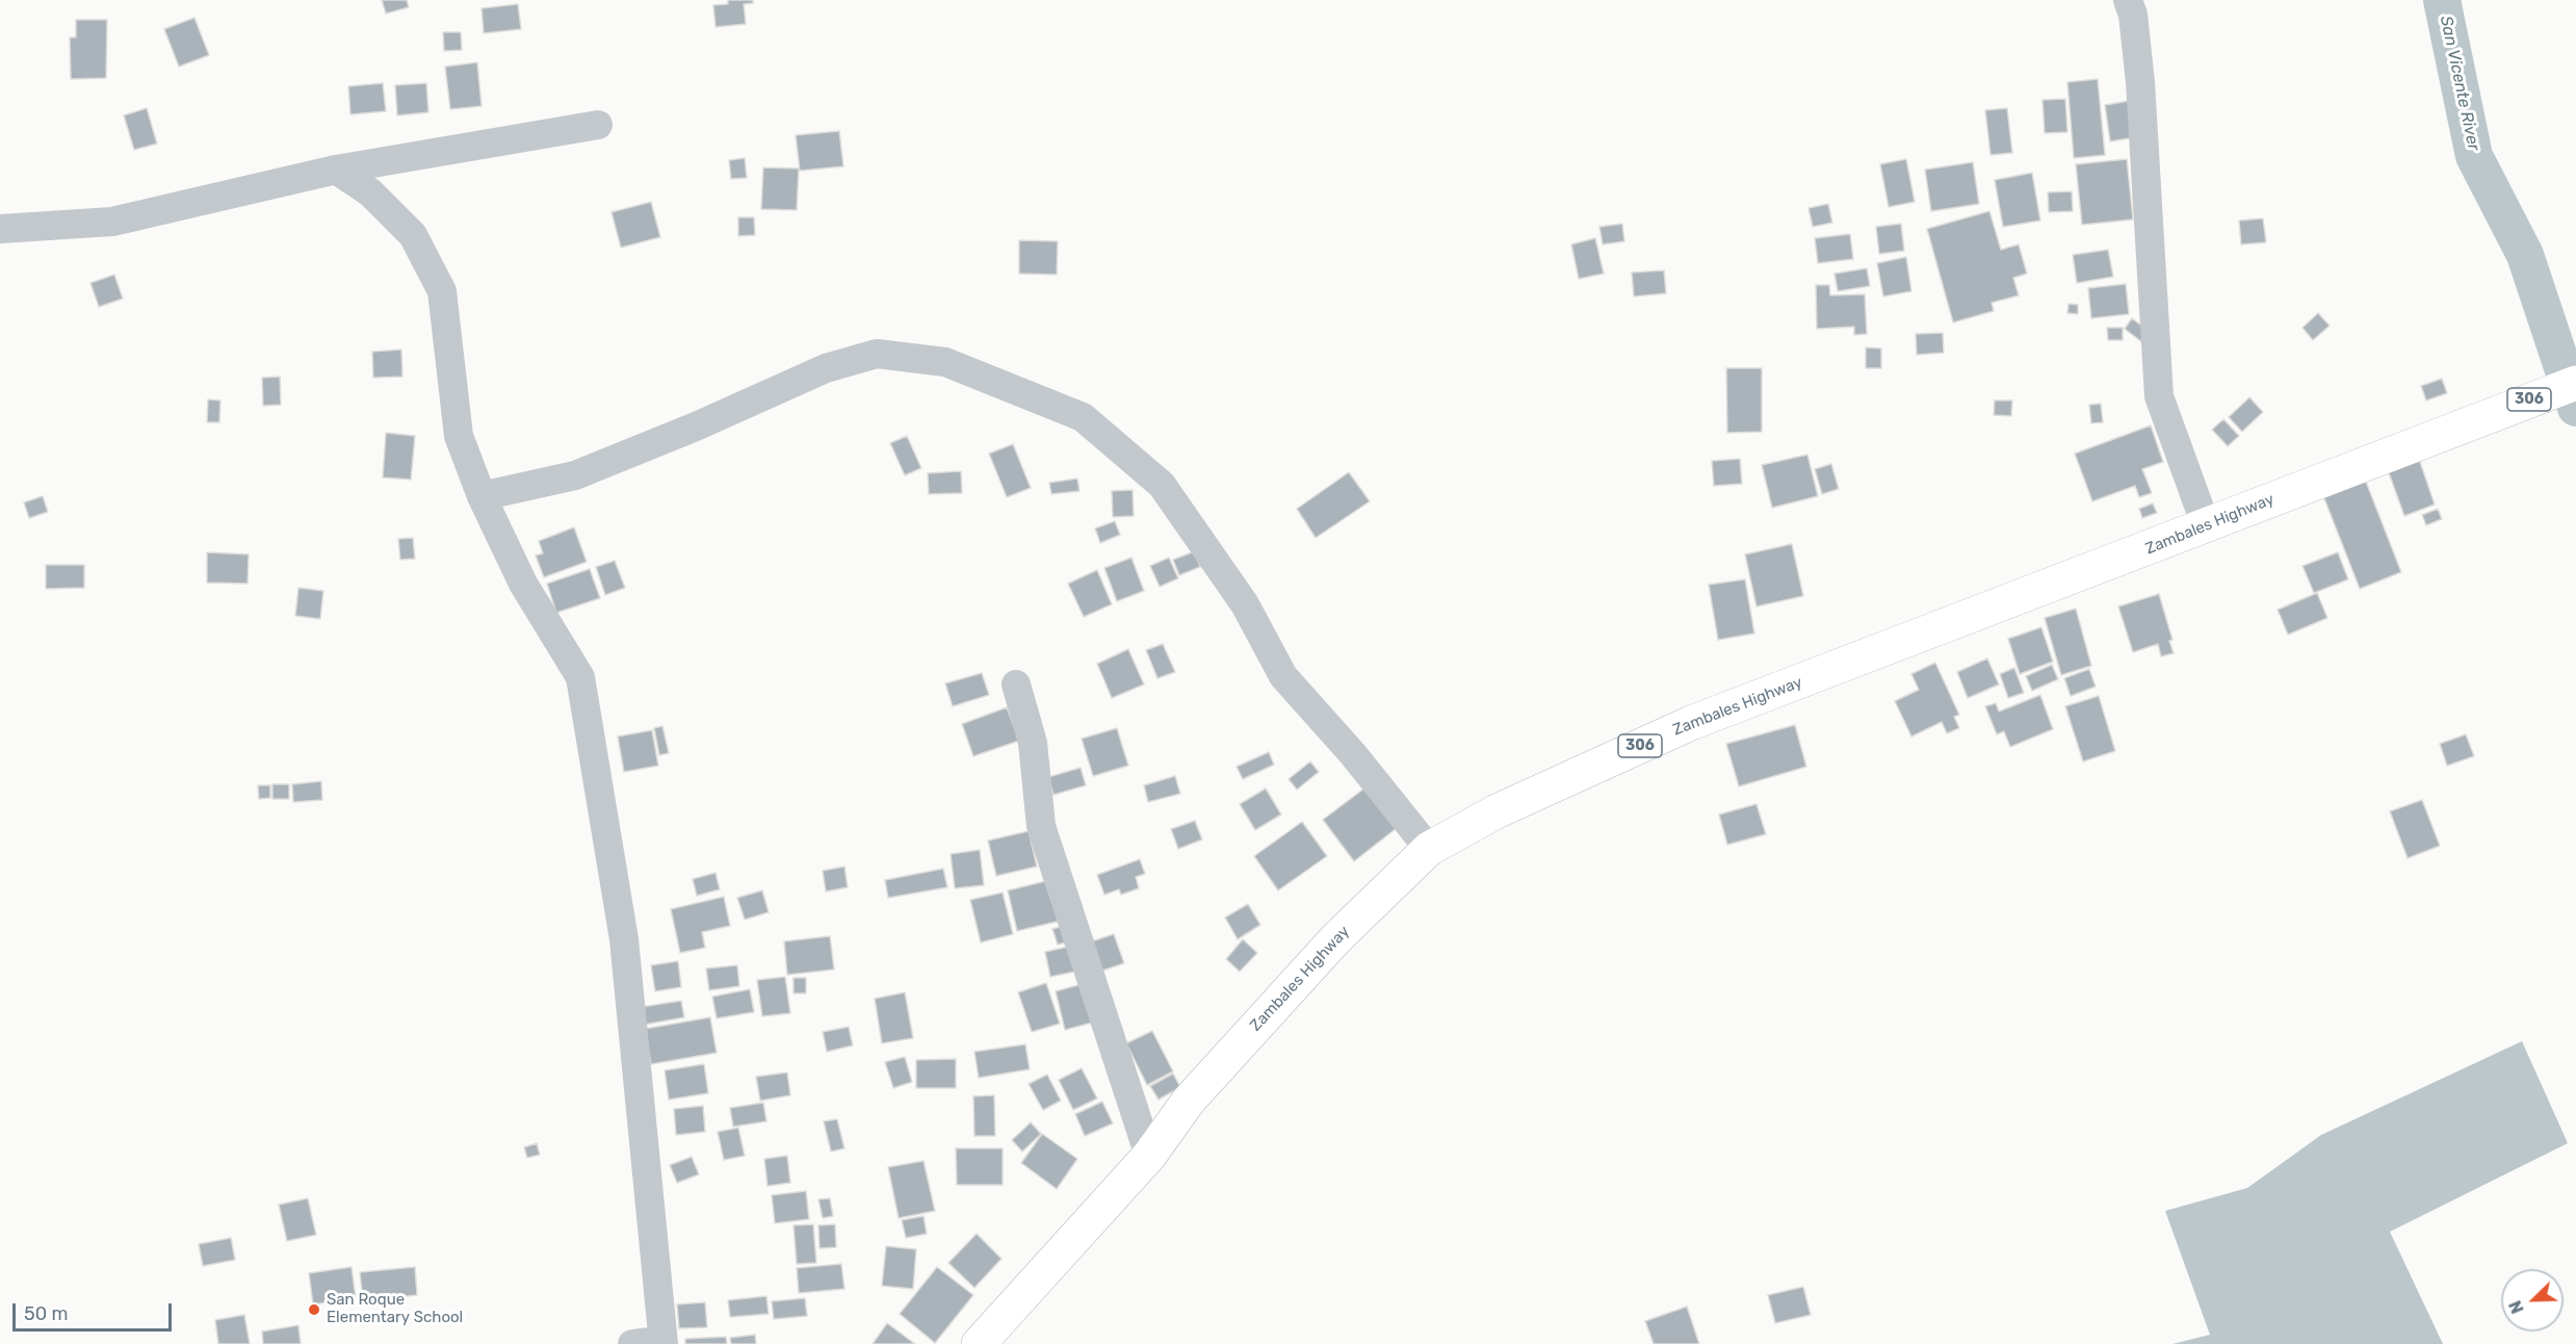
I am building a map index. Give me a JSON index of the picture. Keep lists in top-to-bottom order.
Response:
{
  "streets": {
    "main road": ["306", "Zambales Highway"]
  },
  "water": ["San Vicente River"],
  "places": ["San Roque Elementary School"],
  "scale_bar": "50 m",
  "north": "bottom left"
}
